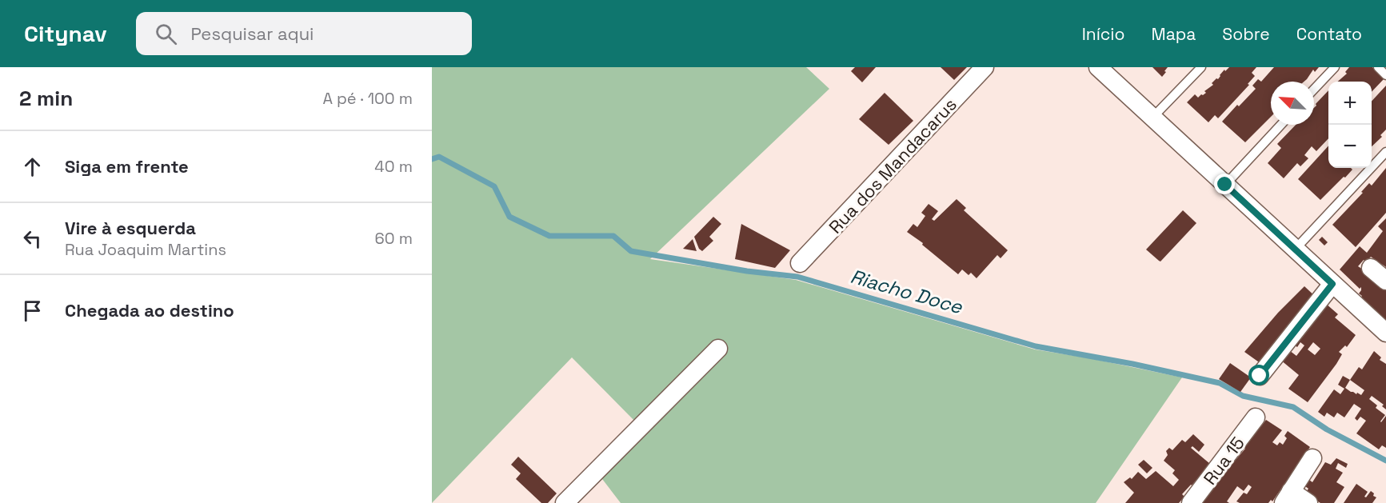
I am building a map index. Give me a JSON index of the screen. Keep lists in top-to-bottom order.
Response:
{
  "streets": {
    "street": ["Rua dos Mandacarus", "Rua 15"]
  },
  "water": ["Riacho Doce"],
  "north": "top left",
  "page": {
    "header": "Citynav",
    "search": "Pesquisar aqui",
    "nav": [
      "Início",
      "Mapa",
      "Sobre",
      "Contato"
    ],
    "heading": ["2 min", "A pé · 100 m"],
    "map_buttons": ["+", "−"],
    "list": [
      ["Siga em frente", "40 m"],
      ["Vire à esquerda", "Rua Joaquim Martins", "60 m"],
      "Chegada ao destino"
    ]
  }
}
